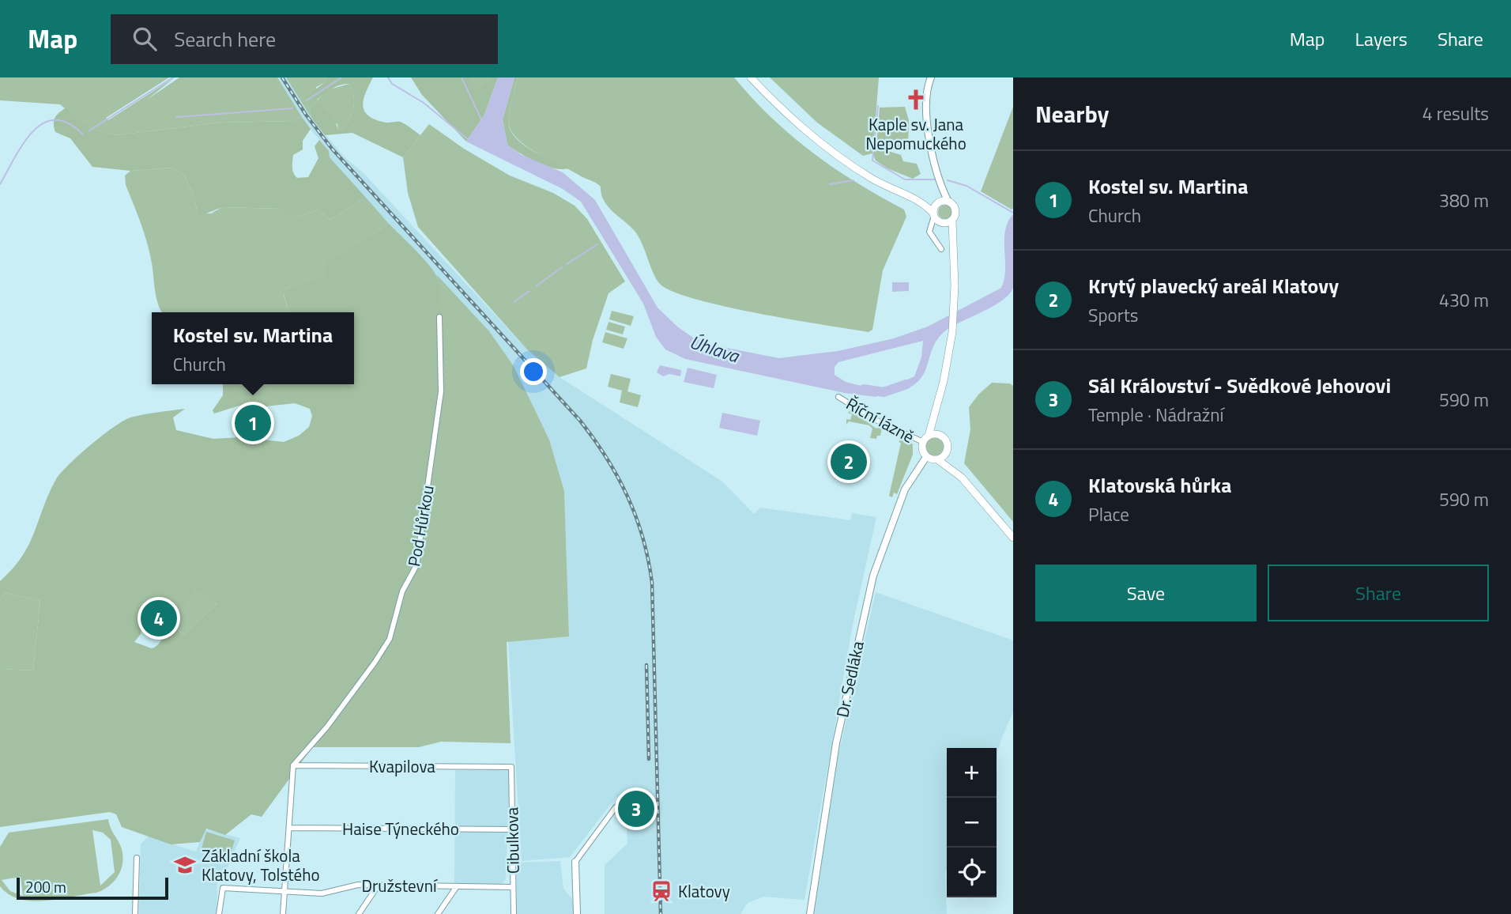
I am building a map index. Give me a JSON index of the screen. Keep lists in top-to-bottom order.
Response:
{
  "streets": {
    "street": [
      "Říční lázně",
      "Pod Hůrkou",
      "Dr. Sedláka",
      "Kvapilova",
      "Haise Týneckého",
      "Cibulkova",
      "Družstevní"
    ]
  },
  "crossings": [
    ["Říční lázně", "Dr. Sedláka"],
    ["Pod Hůrkou", "Kvapilova"],
    ["Kvapilova", "Cibulkova"],
    ["Haise Týneckého", "Cibulkova"],
    ["Cibulkova", "Družstevní"]
  ],
  "water": ["Úhlava"],
  "places": {
    "church": ["Kaple sv. Jana Nepomuckého"],
    "school or university": ["Základní škola Klatovy, Tolstého"],
    "station": ["Klatovy"]
  },
  "scale_bar": "200 m",
  "page": {
    "header": "Map",
    "search": "Search here",
    "nav": ["Map", "Layers", "Share"],
    "heading": ["Nearby", "4 results"],
    "list": [
      {
        "mark": "1",
        "name": "Kostel sv. Martina",
        "note": "Church",
        "value": "380 m"
      },
      {
        "mark": "2",
        "name": "Krytý plavecký areál Klatovy",
        "note": "Sports",
        "value": "430 m"
      },
      {
        "mark": "3",
        "name": "Sál Království - Svědkové Jehovovi",
        "note": "Temple · Nádražní",
        "value": "590 m"
      },
      {
        "mark": "4",
        "name": "Klatovská hůrka",
        "note": "Place",
        "value": "590 m"
      }
    ],
    "popup": ["Kostel sv. Martina", "Church"],
    "pins": [
      "1",
      "2",
      "4",
      "3"
    ],
    "buttons": ["Save", "Share"],
    "map_buttons": ["+", "−"],
    "scale": "200 m"
  }
}
